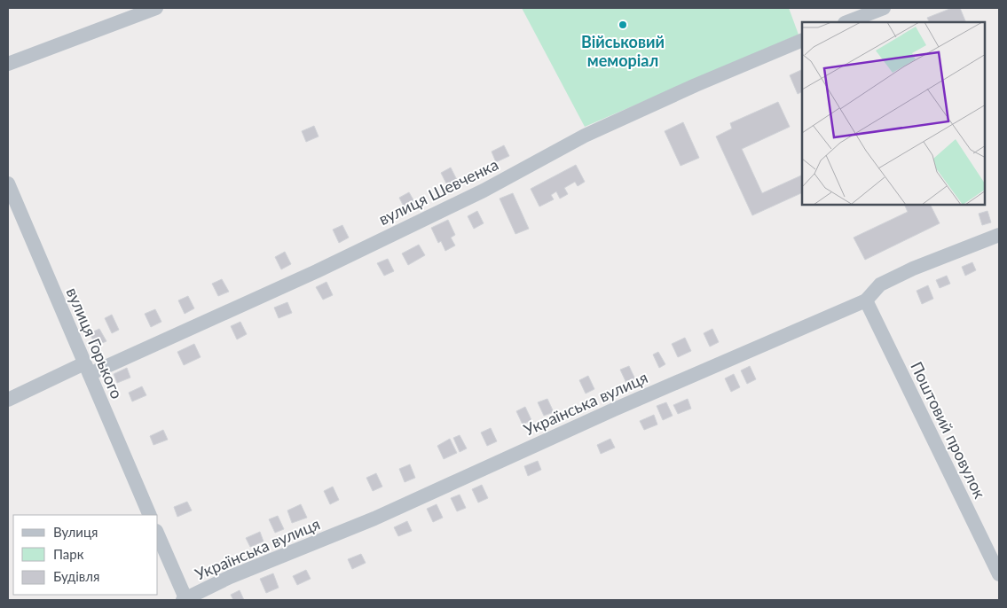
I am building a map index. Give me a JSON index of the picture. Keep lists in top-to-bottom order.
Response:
{
  "streets": {
    "street": [
      "вулиця Шевченка",
      "вулиця Горького",
      "Українська вулиця",
      "Поштовий провулок"
    ]
  },
  "crossings": [
    ["вулиця Шевченка", "вулиця Горького"],
    ["Українська вулиця", "Поштовий провулок"]
  ],
  "places": ["Військовий меморіал"],
  "legend": ["Вулиця", "Парк", "Будівля"]
}
